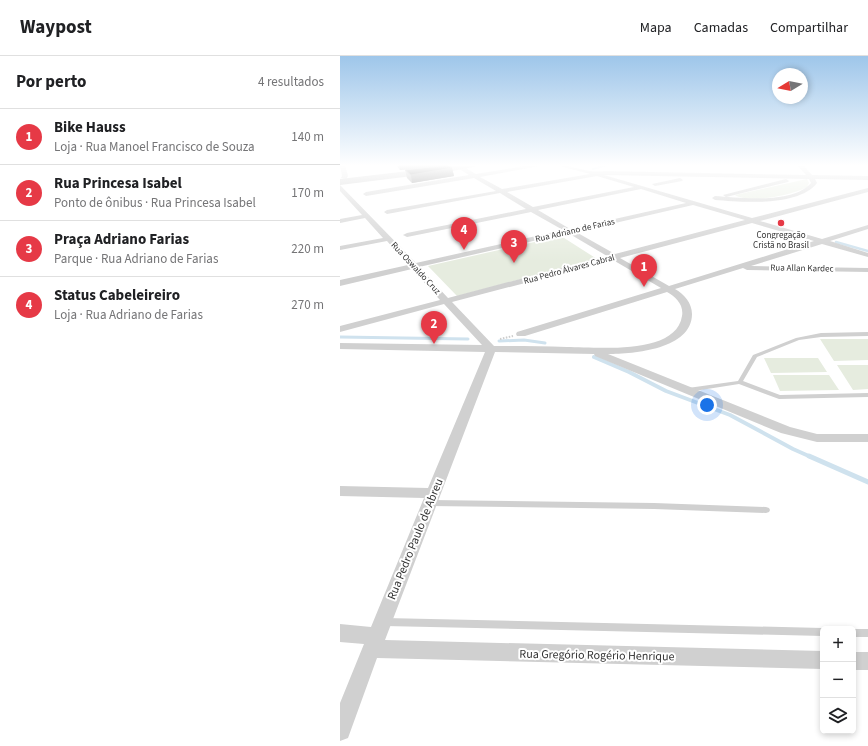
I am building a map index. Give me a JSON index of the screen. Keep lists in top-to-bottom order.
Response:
{
  "streets": {
    "street": [
      "Rua Adriano de Farias",
      "Rua Oswaldo Cruz",
      "Rua Allan Kardec",
      "Rua Pedro Álvares Cabral",
      "Rua Pedro Paulo de Abreu",
      "Rua Gregório Rogério Henrique"
    ]
  },
  "crossings": [
    ["Rua Adriano de Farias", "Rua Oswaldo Cruz"],
    ["Rua Oswaldo Cruz", "Rua Pedro Álvares Cabral"],
    ["Rua Oswaldo Cruz", "Rua Pedro Paulo de Abreu"],
    ["Rua Pedro Paulo de Abreu", "Rua Gregório Rogério Henrique"]
  ],
  "places": ["Congregação Cristã no Brasil"],
  "north": "left",
  "page": {
    "header": "Waypost",
    "nav": ["Mapa", "Camadas", "Compartilhar"],
    "heading": ["Por perto", "4 resultados"],
    "list": [
      {
        "mark": "1",
        "name": "Bike Hauss",
        "note": "Loja · Rua Manoel Francisco de Souza",
        "value": "140 m"
      },
      {
        "mark": "2",
        "name": "Rua Princesa Isabel",
        "note": "Ponto de ônibus · Rua Princesa Isabel",
        "value": "170 m"
      },
      {
        "mark": "3",
        "name": "Praça Adriano Farias",
        "note": "Parque · Rua Adriano de Farias",
        "value": "220 m"
      },
      {
        "mark": "4",
        "name": "Status Cabeleireiro",
        "note": "Loja · Rua Adriano de Farias",
        "value": "270 m"
      }
    ],
    "pins": [
      "4",
      "3",
      "1",
      "2"
    ],
    "map_buttons": ["+", "−"]
  }
}
